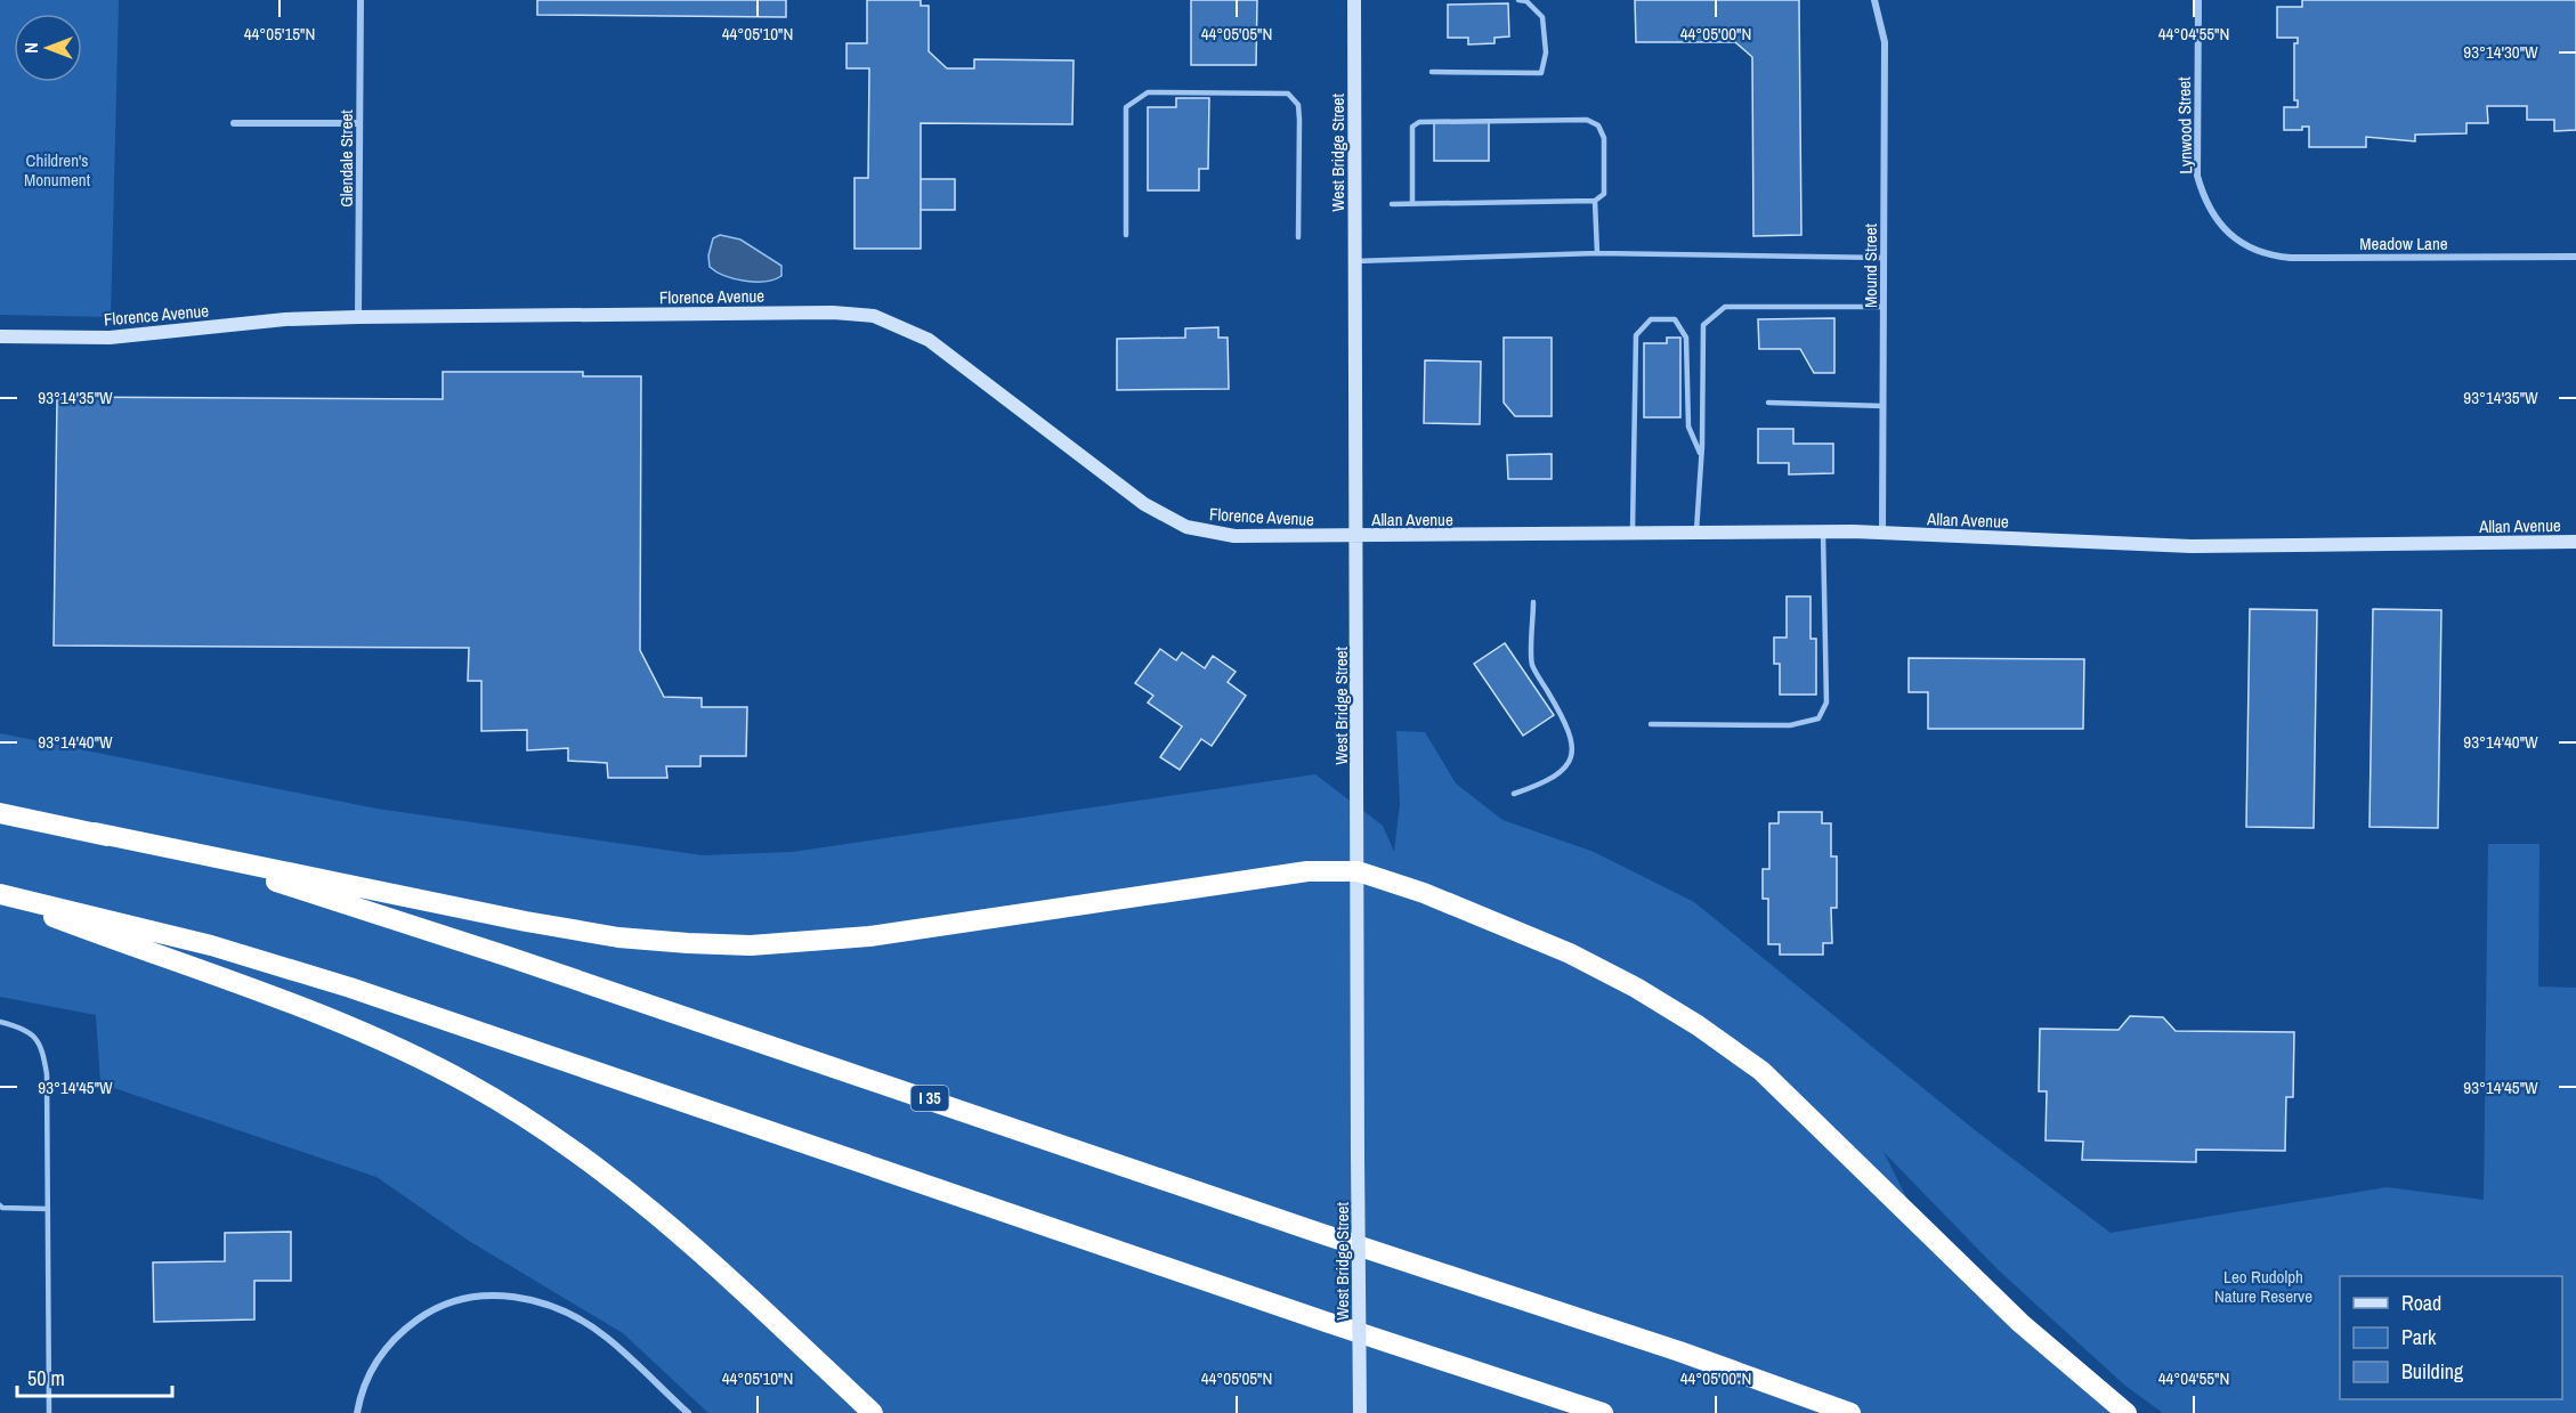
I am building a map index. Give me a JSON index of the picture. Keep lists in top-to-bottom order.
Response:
{
  "streets": {
    "highway": ["I 35"],
    "street": [
      "Lynwood Street",
      "West Bridge Street",
      "Glendale Street",
      "Meadow Lane",
      "Mound Street",
      "Florence Avenue",
      "Allan Avenue"
    ]
  },
  "crossings": [
    ["Lynwood Street", "Meadow Lane"],
    ["West Bridge Street", "Florence Avenue"],
    ["West Bridge Street", "Allan Avenue"],
    ["Glendale Street", "Florence Avenue"],
    ["Mound Street", "Allan Avenue"],
    ["Florence Avenue", "Allan Avenue"]
  ],
  "parks": ["Children's Monument", "Leo Rudolph Nature Reserve"],
  "legend": ["Road", "Park", "Building"],
  "scale_bar": "50 m",
  "north": "left",
  "coordinates": [
    "44°05'15\"N",
    "44°05'10\"N",
    "44°05'05\"N",
    "44°05'00\"N",
    "44°04'55\"N",
    "93°14'30\"W",
    "93°14'35\"W",
    "93°14'40\"W",
    "93°14'45\"W"
  ]
}
